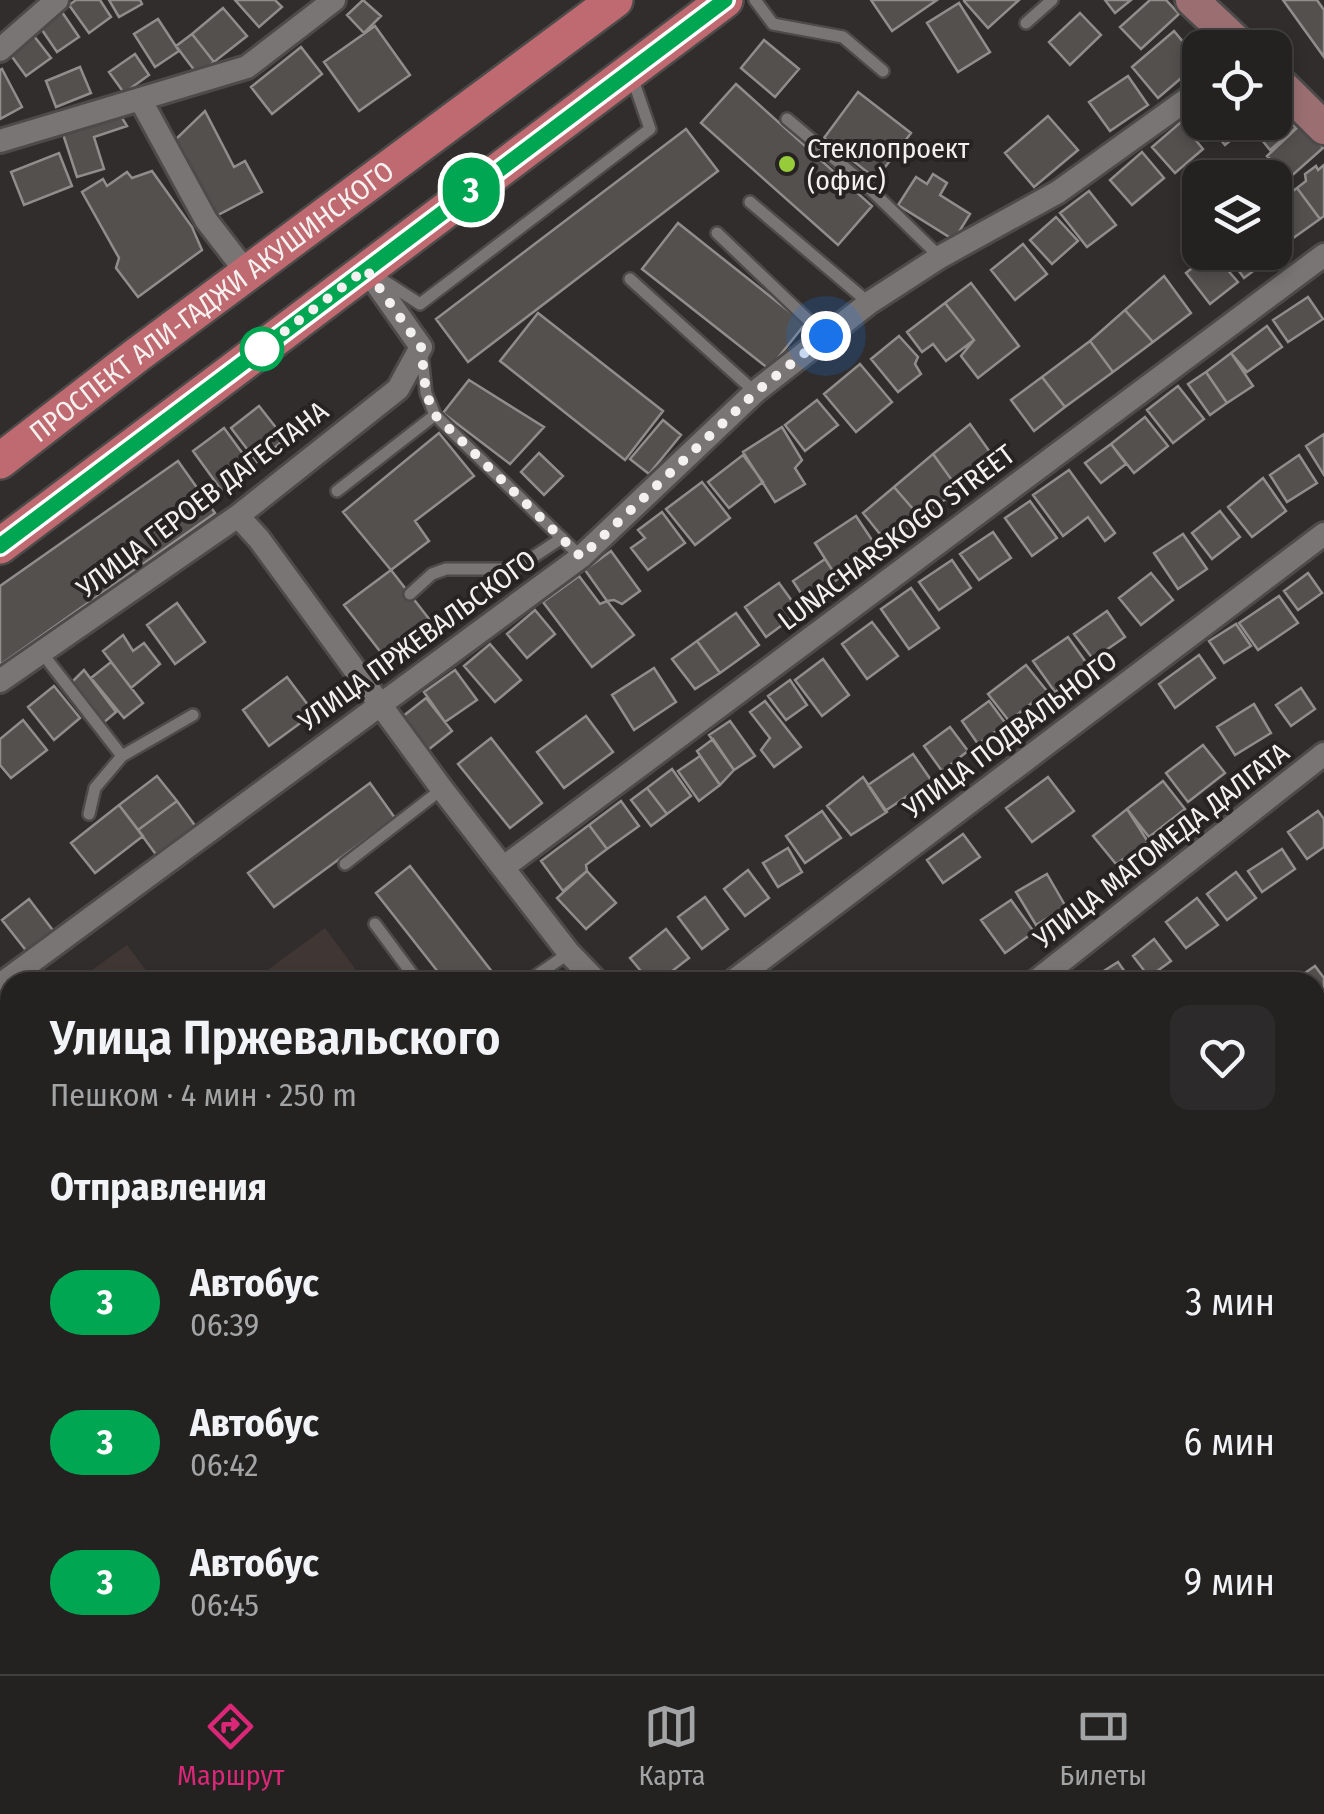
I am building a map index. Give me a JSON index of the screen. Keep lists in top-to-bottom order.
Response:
{
  "streets": {
    "main road": ["ПРОСПЕКТ АЛИ-ГАДЖИ АКУШИНСКОГО"],
    "street": [
      "УЛИЦА ГЕРОЕВ ДАГЕСТАНА",
      "LUNACHARSKOGO STREET",
      "УЛИЦА ПРЖЕВАЛЬСКОГО",
      "УЛИЦА ПОДВАЛЬНОГО",
      "УЛИЦА МАГОМЕДА ДАЛГАТА"
    ]
  },
  "places": ["Стеклопроект (офис)"],
  "lines": ["bus line 3"],
  "page": {
    "on_map": "3",
    "heading": [
      ["Улица Пржевальского", "Пешком · 4 мин · 250 m"],
      "Отправления"
    ],
    "list": [
      {
        "mark": "3",
        "name": "Автобус",
        "note": "06:39",
        "value": "3 мин"
      },
      {
        "mark": "3",
        "name": "Автобус",
        "note": "06:42",
        "value": "6 мин"
      },
      {
        "mark": "3",
        "name": "Автобус",
        "note": "06:45",
        "value": "9 мин"
      }
    ],
    "tabs": ["Маршрут", "Карта", "Билеты"]
  }
}
